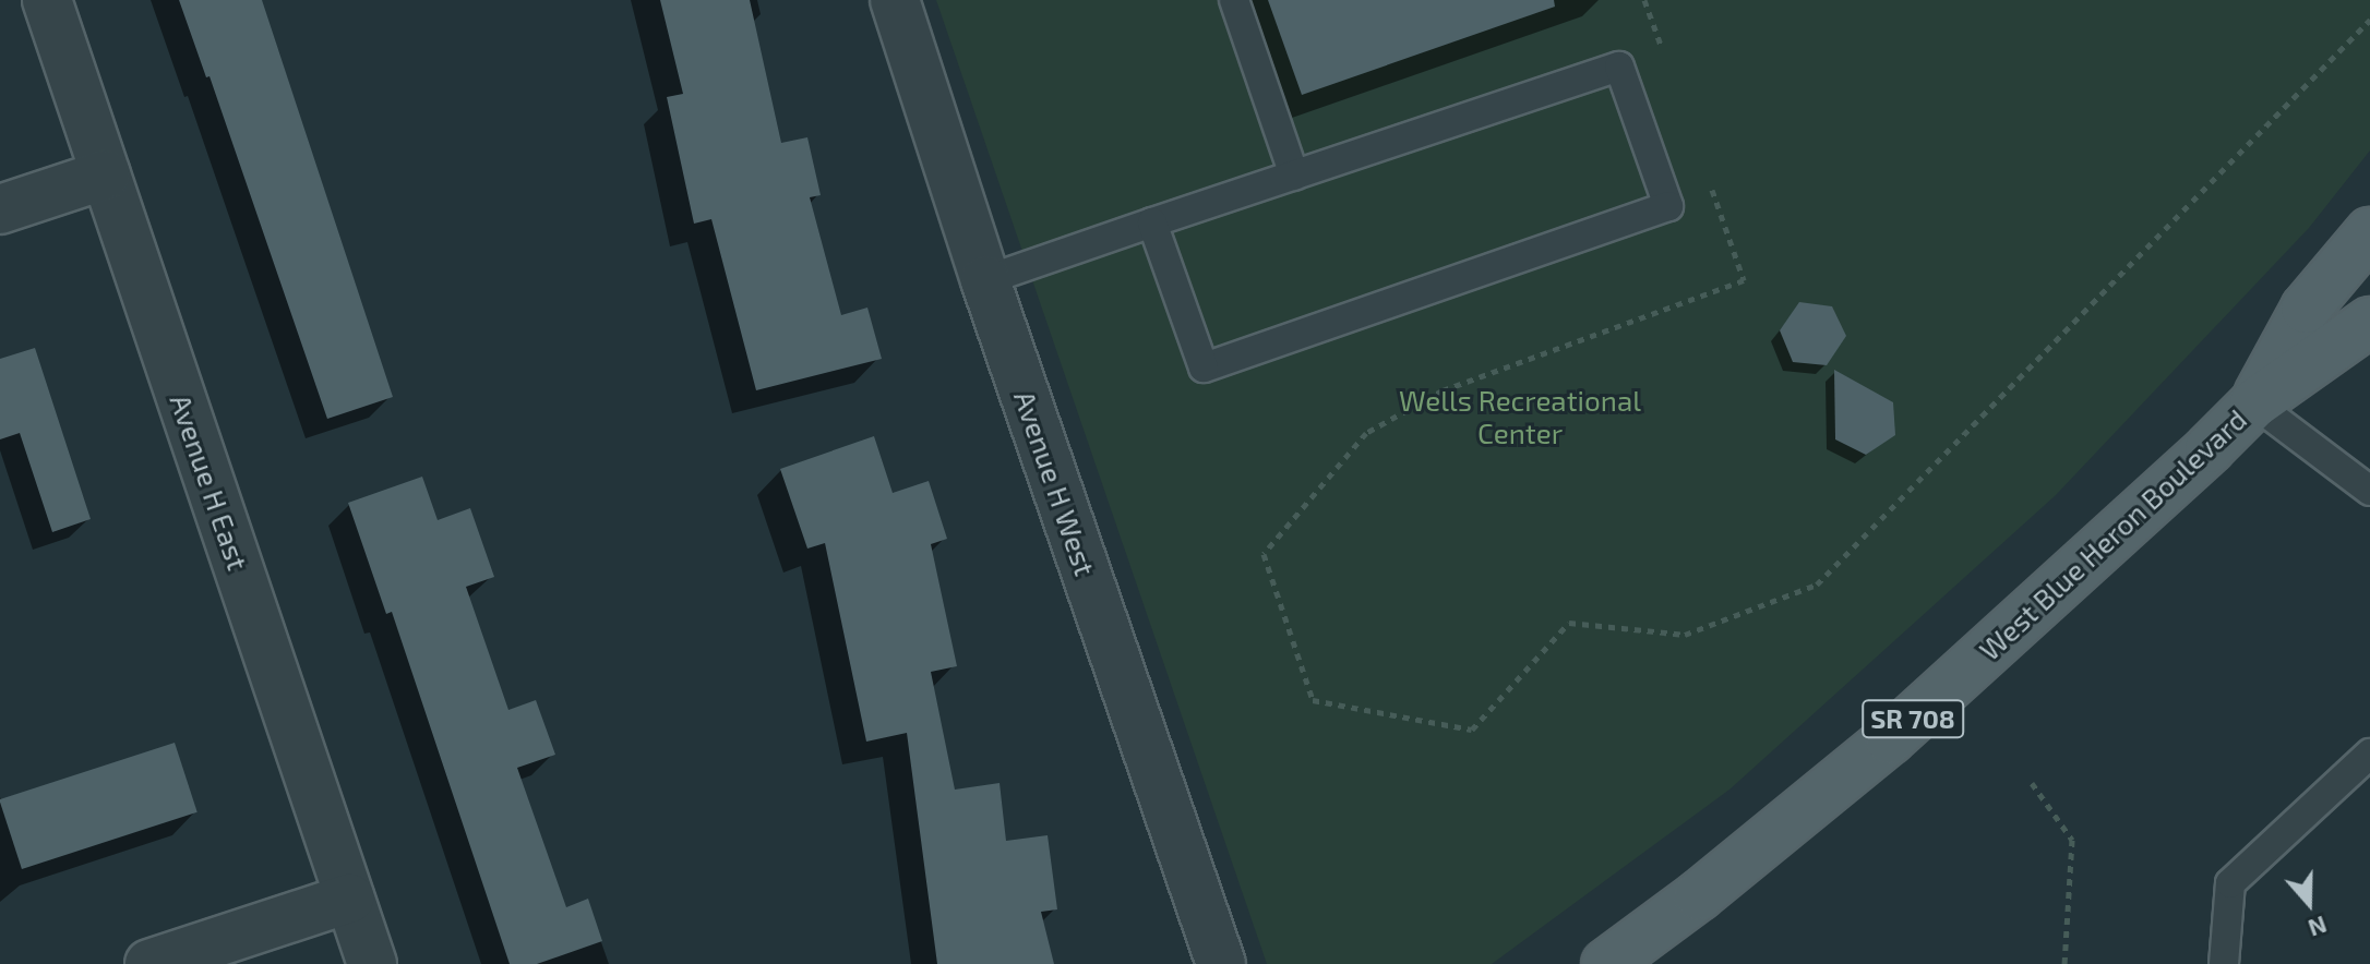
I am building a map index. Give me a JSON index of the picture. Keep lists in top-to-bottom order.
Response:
{
  "streets": {
    "main road": ["West Blue Heron Boulevard", "SR 708"],
    "street": ["Avenue H East", "Avenue H West"]
  },
  "parks": ["Wells Recreational Center"],
  "north": "bottom"
}
